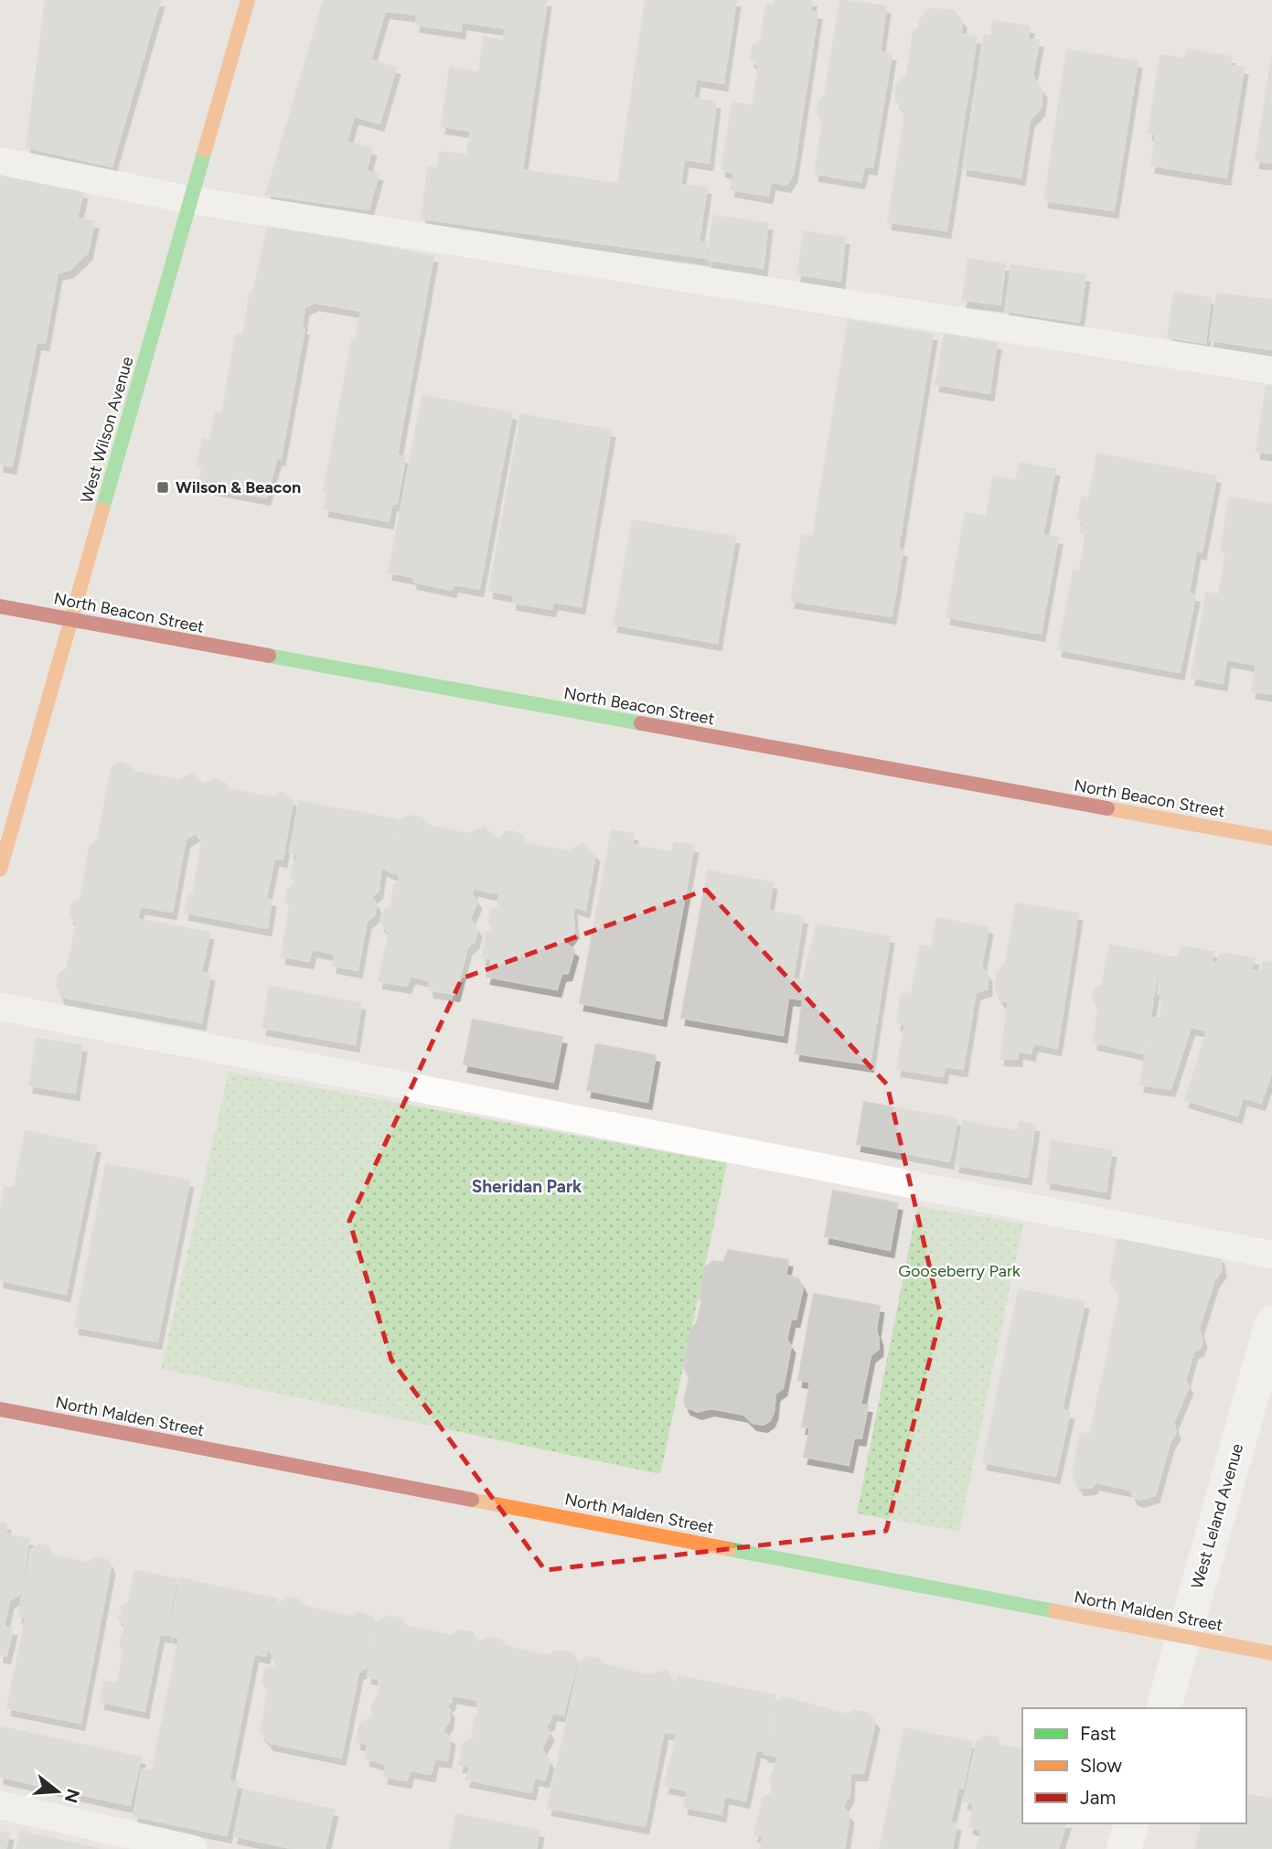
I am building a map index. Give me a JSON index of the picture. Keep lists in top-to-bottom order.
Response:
{
  "streets": {
    "street": [
      "West Wilson Avenue",
      "North Beacon Street",
      "North Malden Street",
      "West Leland Avenue"
    ]
  },
  "crossings": [
    ["West Wilson Avenue", "North Beacon Street"],
    ["North Malden Street", "West Leland Avenue"]
  ],
  "districts": ["Sheridan Park"],
  "parks": ["Gooseberry Park"],
  "places": {
    "transit": ["Wilson & Beacon"]
  },
  "legend": ["Fast", "Slow", "Jam"],
  "north": "right"
}
